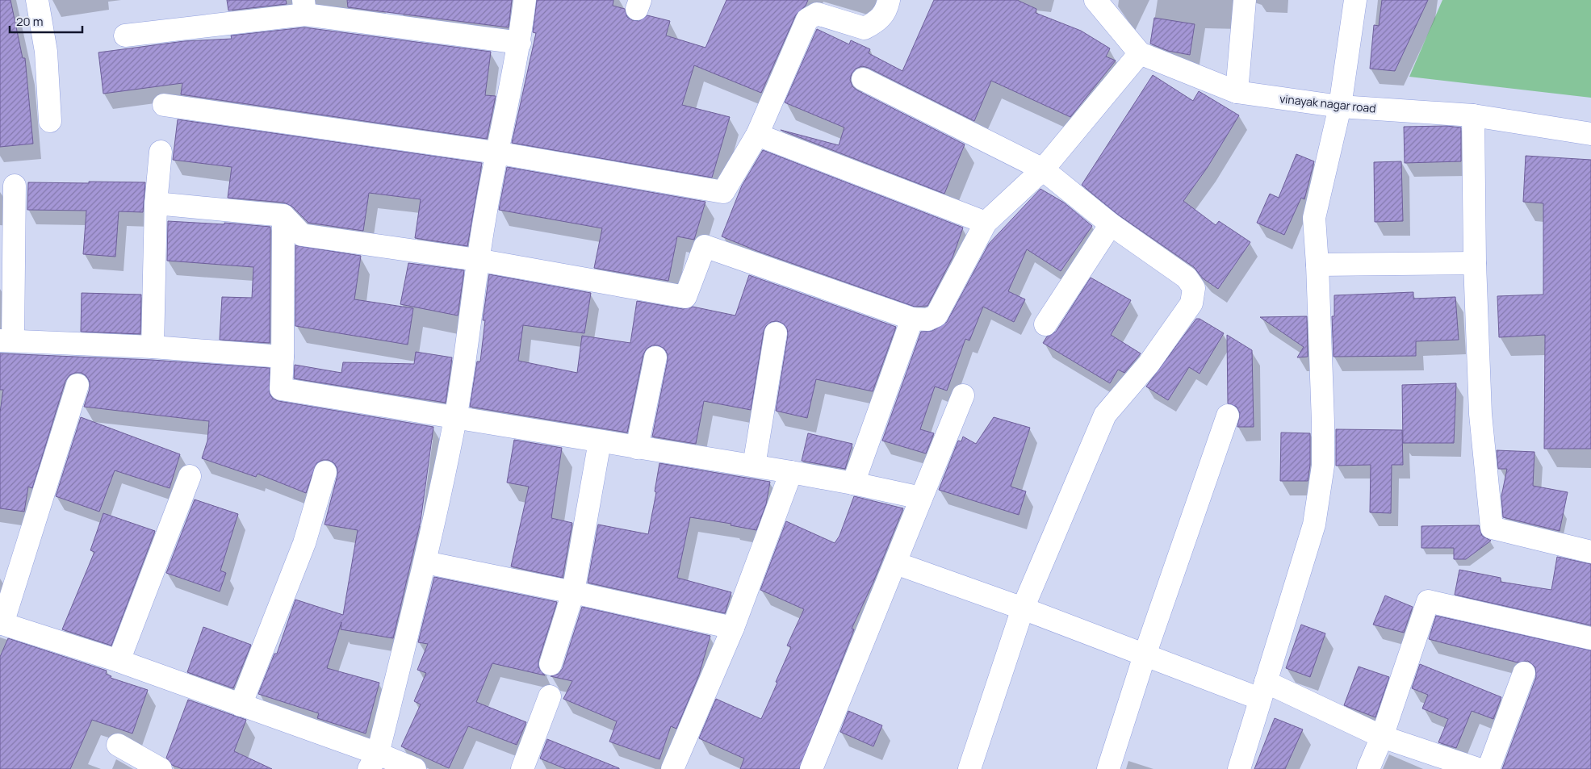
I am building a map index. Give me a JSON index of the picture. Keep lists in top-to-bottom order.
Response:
{
  "streets": {
    "street": ["vinayak nagar road"]
  },
  "scale_bar": "20 m"
}
